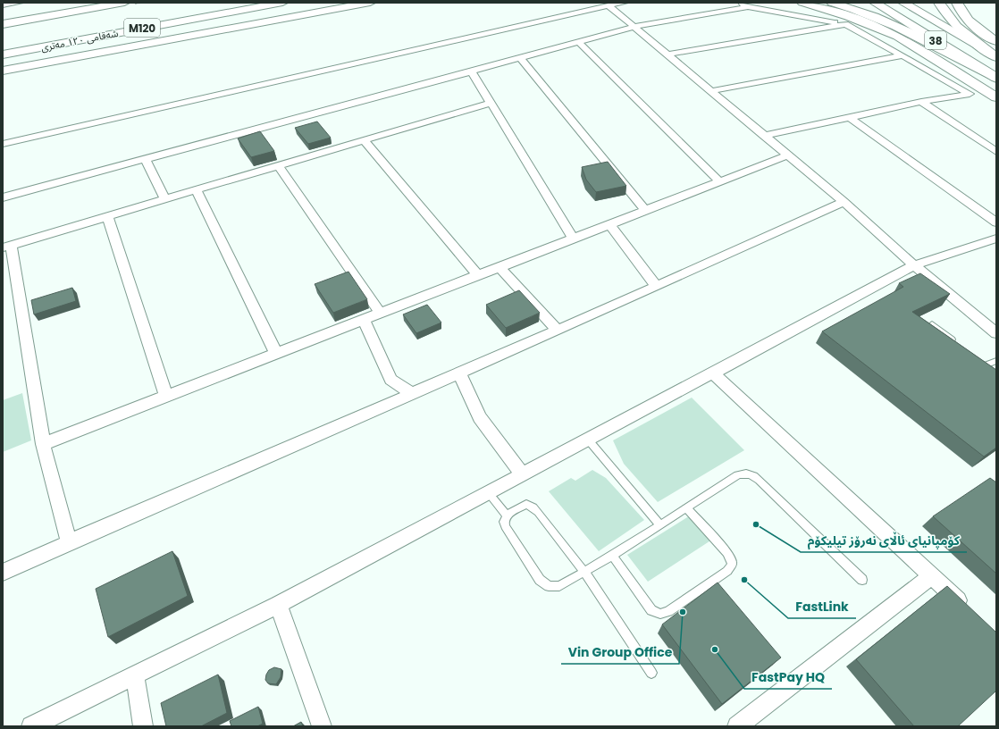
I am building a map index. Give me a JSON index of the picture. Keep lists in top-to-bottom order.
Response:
{
  "streets": {
    "main road": ["M120", "شەقامی ١٢٠ مەتری", "38"]
  },
  "places": [
    "كۆمپانیای ئاڵای نه‌رۆز تیلیكۆم",
    "FastLink",
    "Vin Group Office",
    "FastPay HQ"
  ]
}
